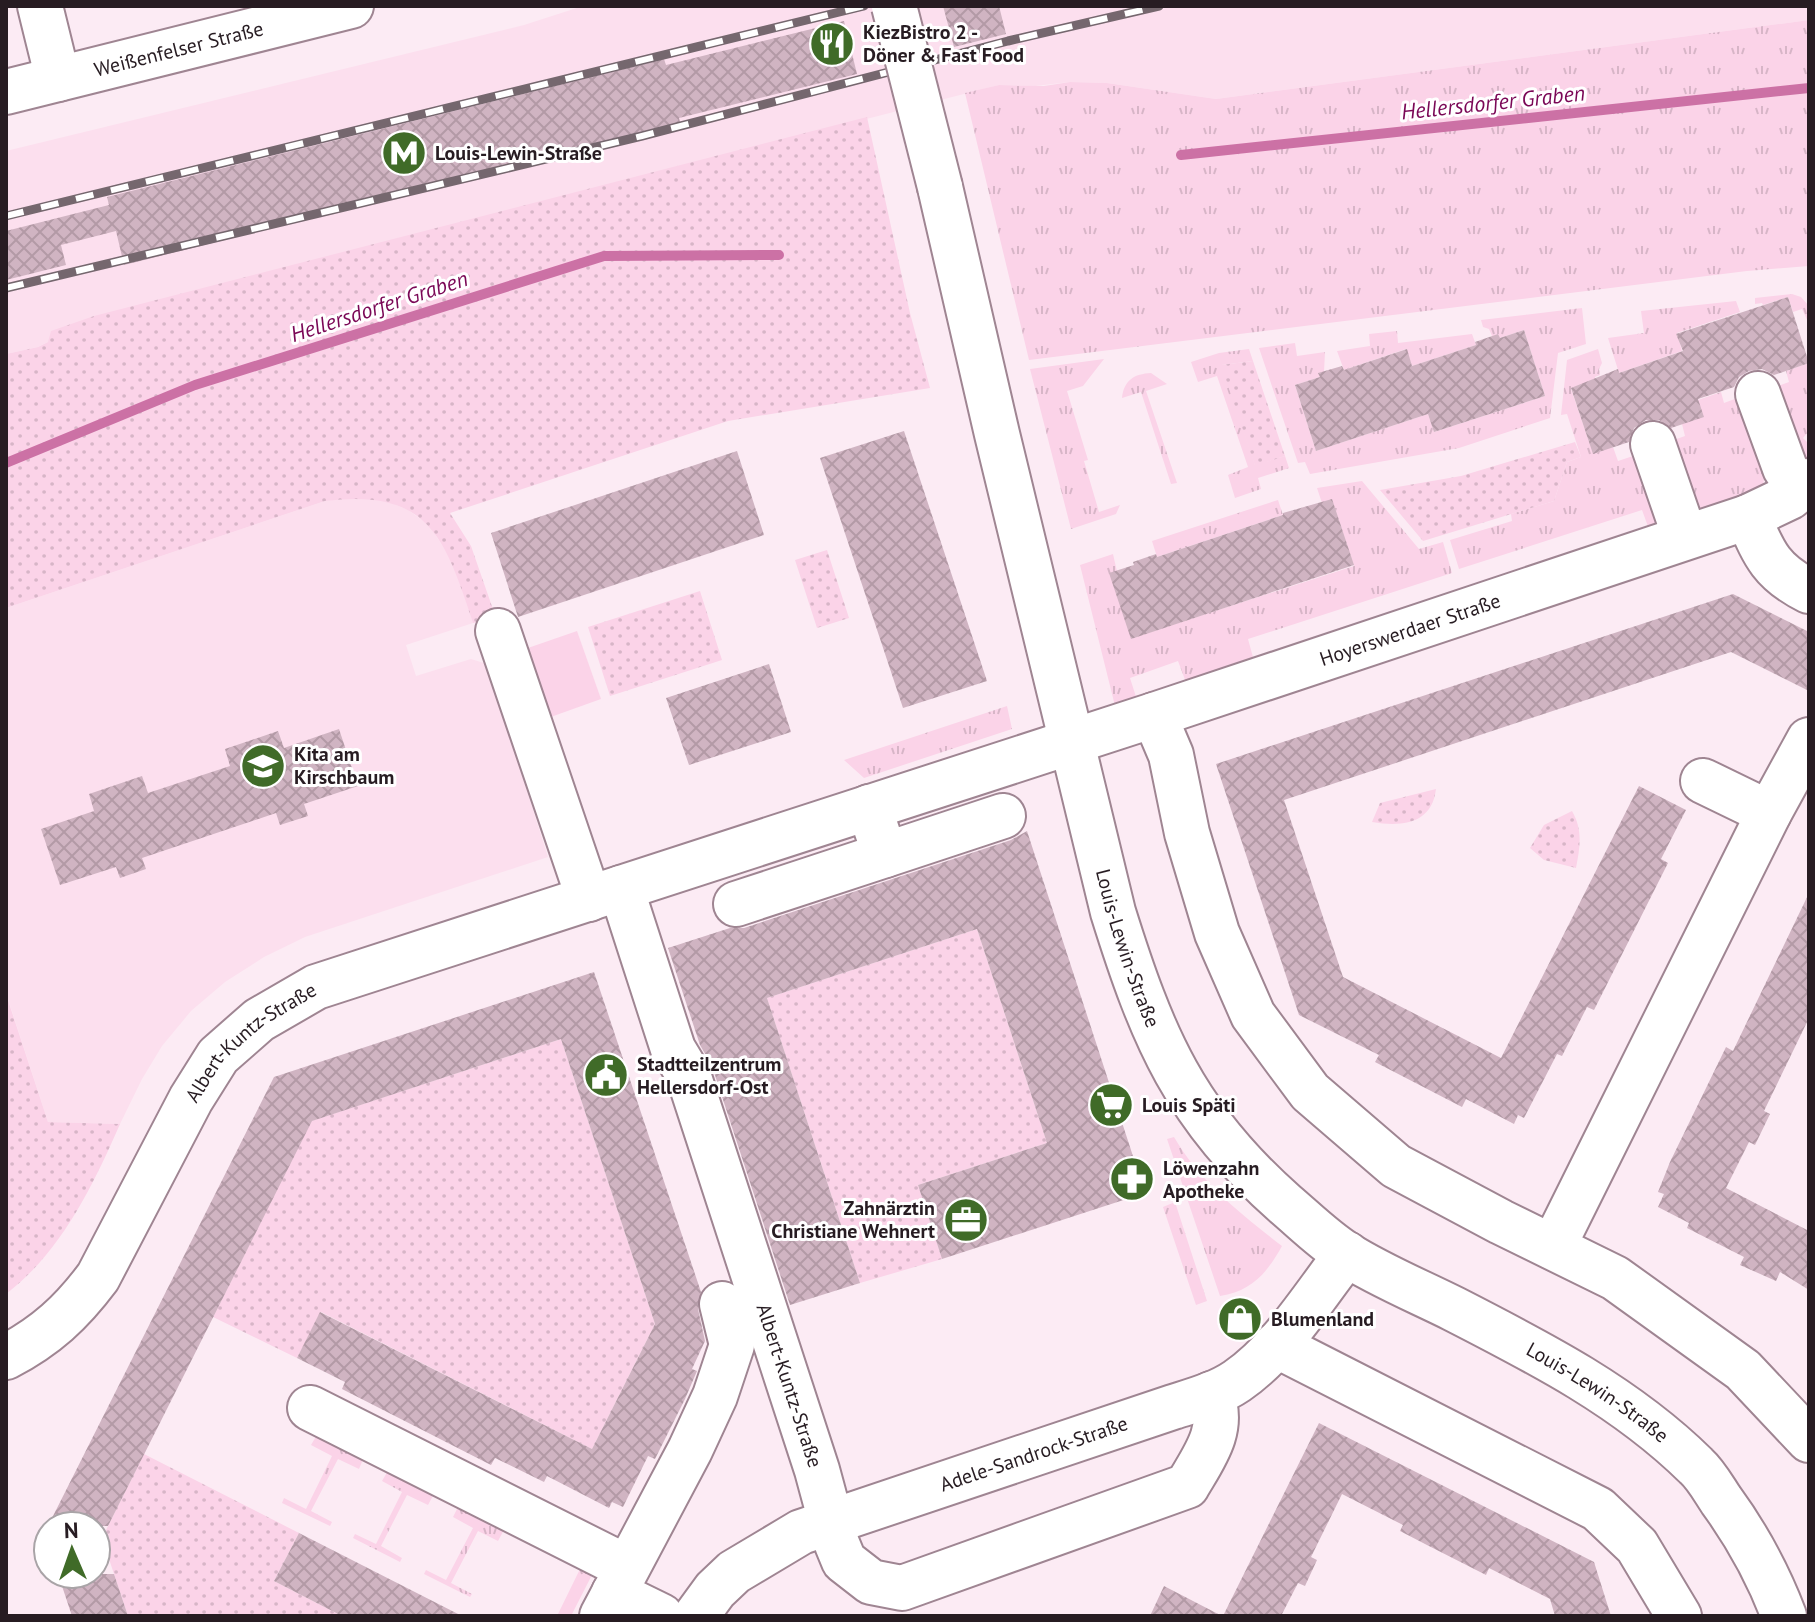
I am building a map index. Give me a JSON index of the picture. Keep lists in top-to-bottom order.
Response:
{
  "streets": {
    "street": [
      "Weißenfelser Straße",
      "Hoyerswerdaer Straße",
      "Louis-Lewin-Straße",
      "Albert-Kuntz-Straße",
      "Adele-Sandrock-Straße"
    ]
  },
  "crossings": [
    ["Hoyerswerdaer Straße", "Louis-Lewin-Straße"],
    ["Hoyerswerdaer Straße", "Albert-Kuntz-Straße"],
    ["Louis-Lewin-Straße", "Albert-Kuntz-Straße"],
    ["Louis-Lewin-Straße", "Adele-Sandrock-Straße"],
    ["Albert-Kuntz-Straße", "Adele-Sandrock-Straße"]
  ],
  "water": ["Hellersdorfer Graben"],
  "places": {
    "restaurant": ["KiezBistro 2 - Döner & Fast Food"],
    "metro station": ["Louis-Lewin-Straße"],
    "school or university": ["Kita am Kirschbaum"],
    "public building": ["Stadtteilzentrum Hellersdorf-Ost"],
    "supermarket": ["Louis Späti"],
    "pharmacy": ["Löwenzahn Apotheke"],
    "office": ["Zahnärztin Christiane Wehnert"],
    "shop": ["Blumenland"]
  },
  "north": "top"
}
